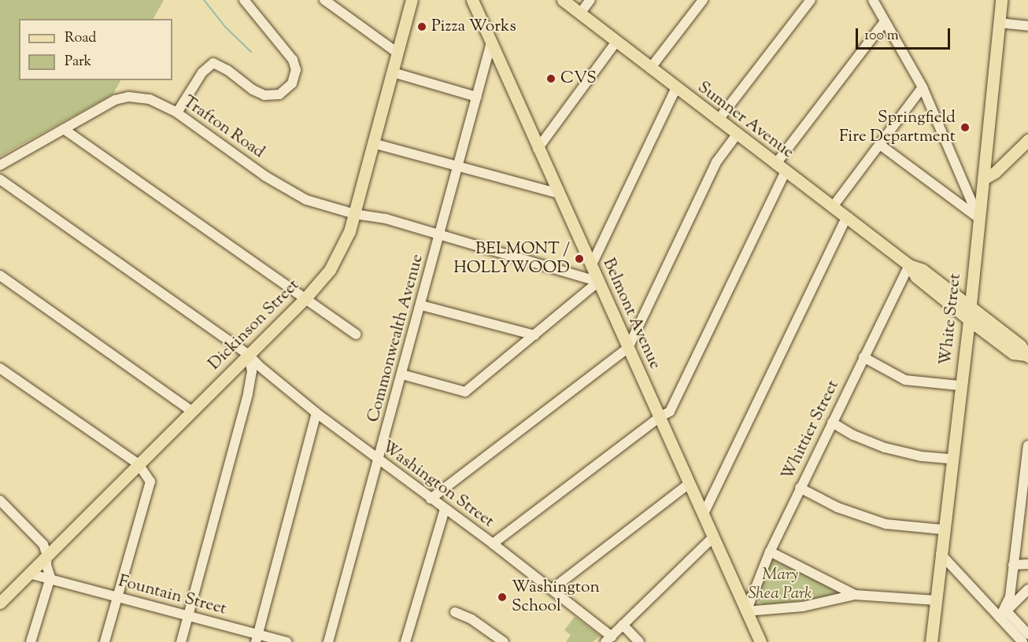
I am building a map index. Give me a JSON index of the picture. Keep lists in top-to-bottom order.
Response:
{
  "streets": {
    "main road": [
      "Sumner Avenue",
      "Belmont Avenue",
      "White Street",
      "Dickinson Street"
    ],
    "street": [
      "Trafton Road",
      "Commonwealth Avenue",
      "Whittier Street",
      "Washington Street",
      "Fountain Street"
    ]
  },
  "crossings": [
    ["Sumner Avenue", "White Street"],
    ["Sumner Avenue", "Whittier Street"],
    ["Trafton Road", "Belmont Avenue"],
    ["Trafton Road", "Dickinson Street"],
    ["Trafton Road", "Commonwealth Avenue"],
    ["Belmont Avenue", "Commonwealth Avenue"],
    ["Belmont Avenue", "Whittier Street"],
    ["Dickinson Street", "Washington Street"],
    ["Dickinson Street", "Fountain Street"],
    ["Commonwealth Avenue", "Washington Street"]
  ],
  "parks": ["Mary Shea Park"],
  "places": [
    "Pizza Works",
    "CVS",
    "Springfield Fire Department",
    "BELMONT / HOLLYWOOD",
    "Washington School"
  ],
  "legend": ["Road", "Park"],
  "scale_bar": "100 m"
}
